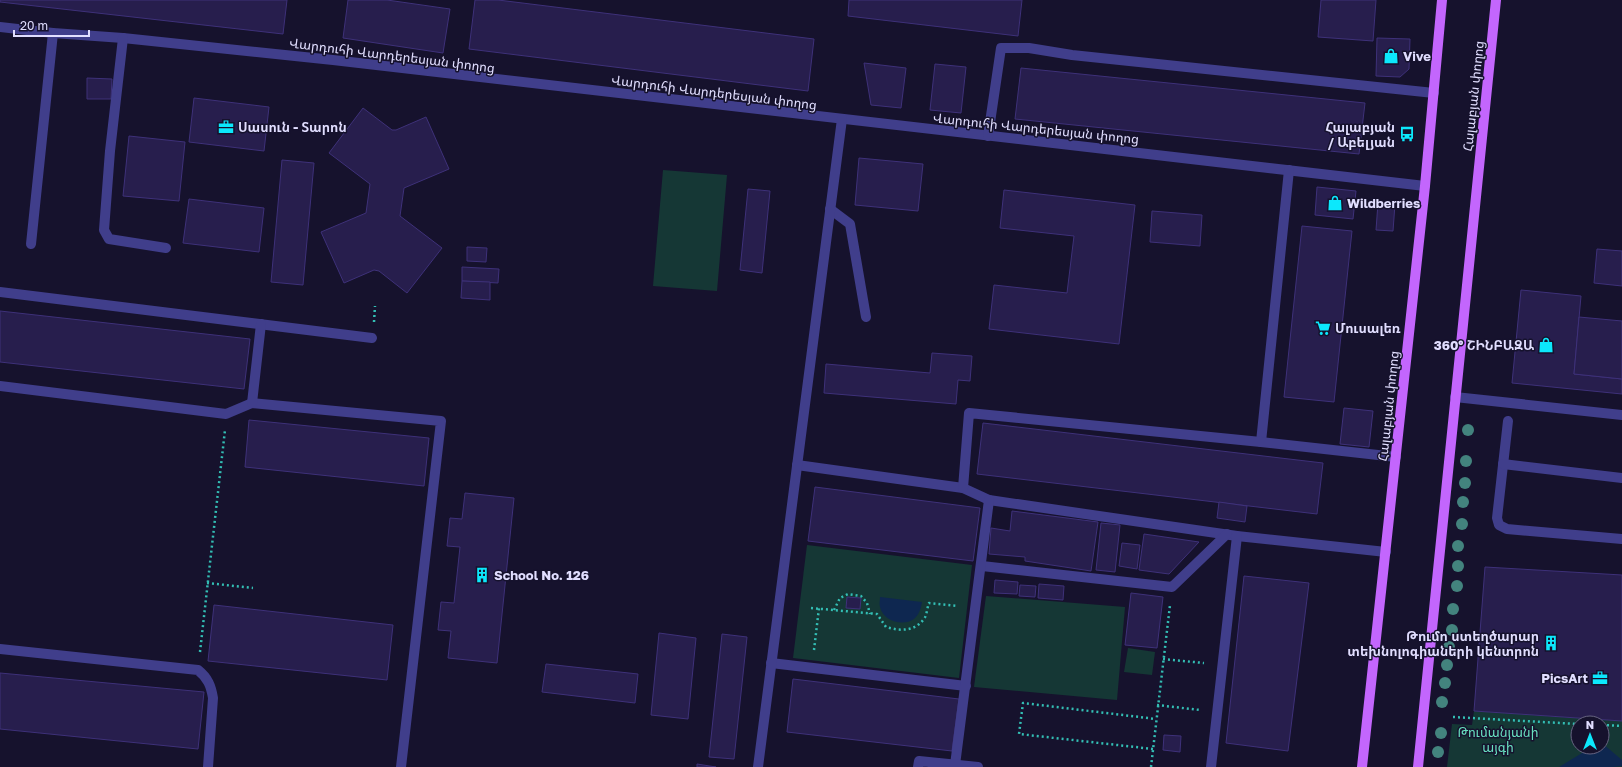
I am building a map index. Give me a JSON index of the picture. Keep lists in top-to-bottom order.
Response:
{
  "streets": {
    "main road": ["Հալաբյան փողոց"],
    "street": ["Վարդուհի Վարդերեսյան փողոց"]
  },
  "crossings": [
    ["Վարդուհի Վարդերեսյան փողոց", "Հալաբյան փողոց"]
  ],
  "parks": ["Թումանյանի այգի"],
  "places": {
    "shop": ["Vive", "Wildberries", "360° ՇԻՆԲԱԶԱ"],
    "office": ["Սասուն - Տարոն", "PicsArt"],
    "bus stop": ["Հալաբյան / Աբելյան"],
    "supermarket": ["Մուսալեռ"],
    "building": ["School No. 126", "Թումո ստեղծարար տեխնոլոգիաների կենտրոն"]
  },
  "scale_bar": "20 m",
  "north": "top"
}
